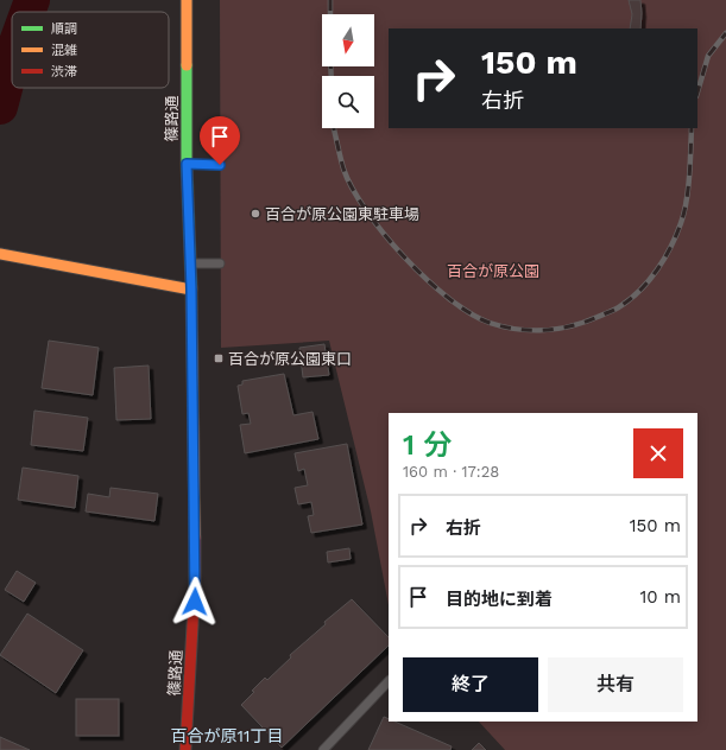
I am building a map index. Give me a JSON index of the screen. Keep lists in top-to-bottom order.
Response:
{
  "streets": {
    "street": ["篠路通"]
  },
  "districts": ["百合が原11丁目"],
  "parks": ["百合が原公園"],
  "places": {
    "other": ["百合が原公園東駐車場"],
    "transit": ["百合が原公園東口"]
  },
  "legend": ["順調", "混雑", "渋滞"],
  "north": "bottom",
  "page": {
    "turn": ["150 m", "右折"],
    "heading": ["1 分", "160 m · 17:28"],
    "list": [
      {
        "name": "右折",
        "value": "150 m"
      },
      {
        "name": "目的地に到着",
        "value": "10 m"
      }
    ],
    "buttons": ["終了", "共有"]
  }
}
